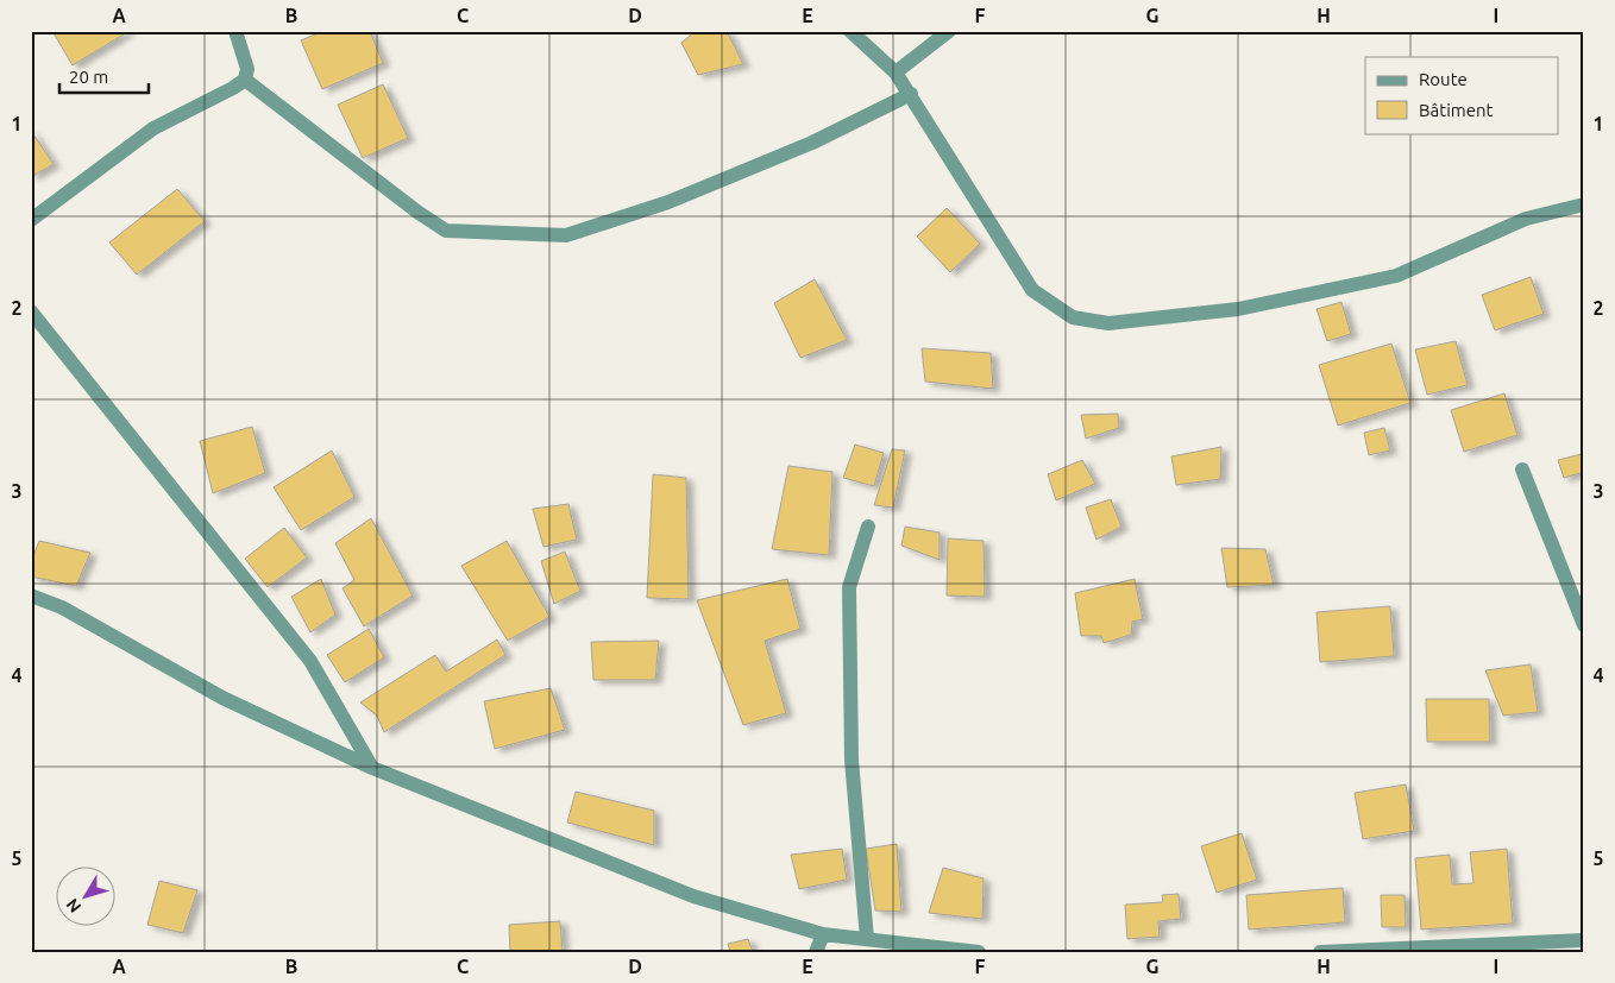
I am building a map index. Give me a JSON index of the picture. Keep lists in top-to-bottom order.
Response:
{
  "legend": ["Route", "Bâtiment"],
  "scale_bar": "20 m",
  "north": "bottom left",
  "grid": {
    "columns": [
      "A",
      "B",
      "C",
      "D",
      "E",
      "F",
      "G",
      "H",
      "I"
    ],
    "rows": [
      "1",
      "2",
      "3",
      "4",
      "5"
    ]
  }
}
